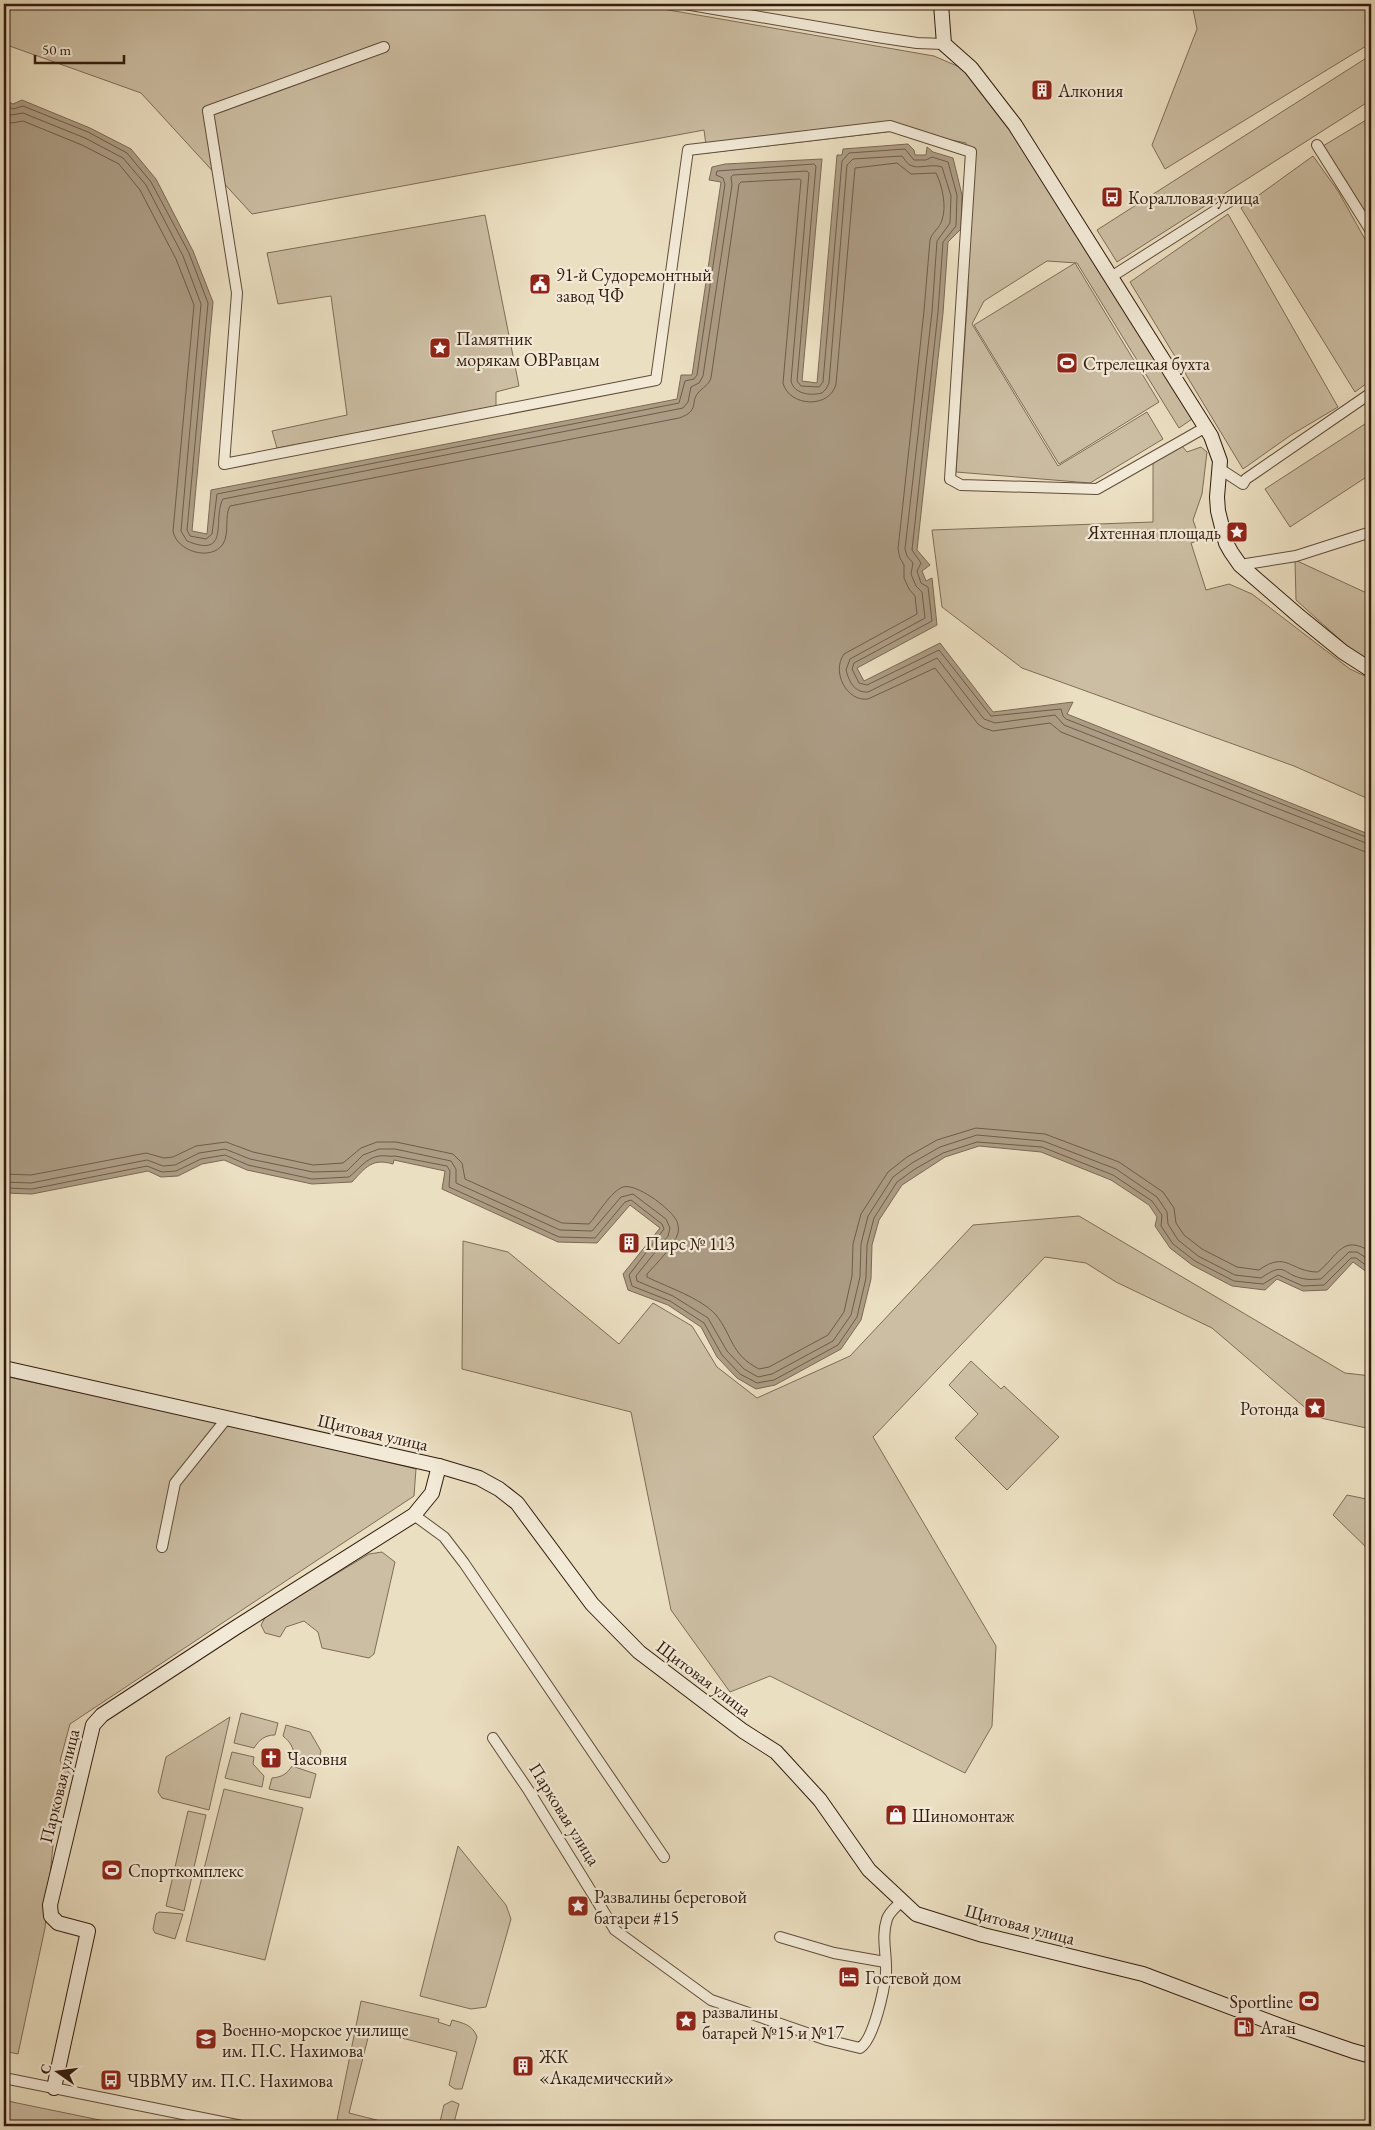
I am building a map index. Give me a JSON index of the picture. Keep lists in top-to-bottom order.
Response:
{
  "streets": {
    "street": ["Щитовая улица", "Парковая улица"]
  },
  "crossings": [
    ["Щитовая улица", "Парковая улица"]
  ],
  "places": {
    "building": ["Алкония", "Пирс № 113", "ЖК «Академический»"],
    "bus stop": ["Коралловая улица", "ЧВВМУ им. П.С. Нахимова"],
    "public building": ["91-й Судоремонтный завод ЧФ"],
    "place": [
      "Памятник морякам ОВРавцам",
      "Яхтенная площадь",
      "Ротонда",
      "Развалины береговой батареи #15",
      "развалины батарей №15 и №17"
    ],
    "sports": ["Стрелецкая бухта", "Спорткомплекс", "Sportline"],
    "church": ["Часовня"],
    "shop": ["Шиномонтаж"],
    "hotel": ["Гостевой дом"],
    "fuel station": ["Атан"],
    "school or university": ["Военно-морское училище им. П.С. Нахимова"]
  },
  "scale_bar": "50 m",
  "north": "left"
}
